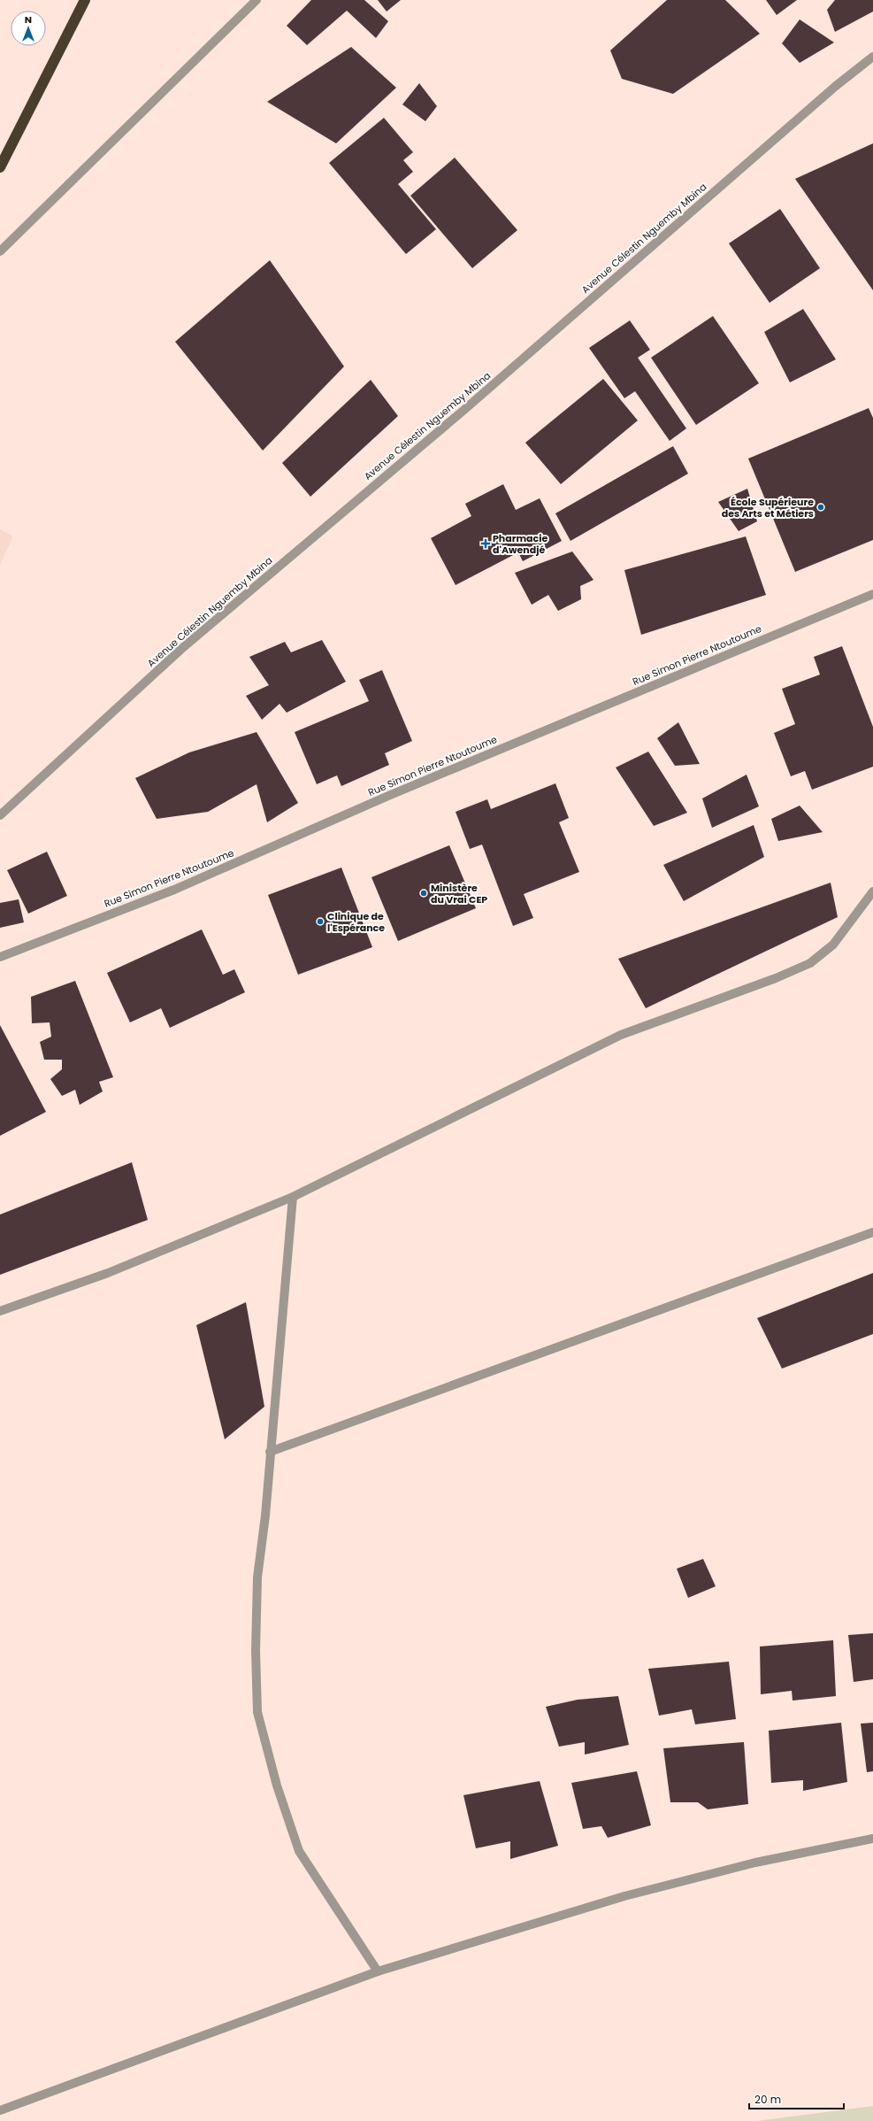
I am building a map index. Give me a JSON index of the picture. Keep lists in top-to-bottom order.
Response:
{
  "streets": {
    "street": ["Avenue Célestin Nguemby Mbina", "Rue Simon Pierre Ntoutoume"]
  },
  "places": {
    "other": ["École Supérieure des Arts et Métiers", "Ministère du Vrai CEP", "Clinique de l'Espérance"],
    "health": ["Pharmacie d'Awendjé"]
  },
  "scale_bar": "20 m",
  "north": "top"
}
